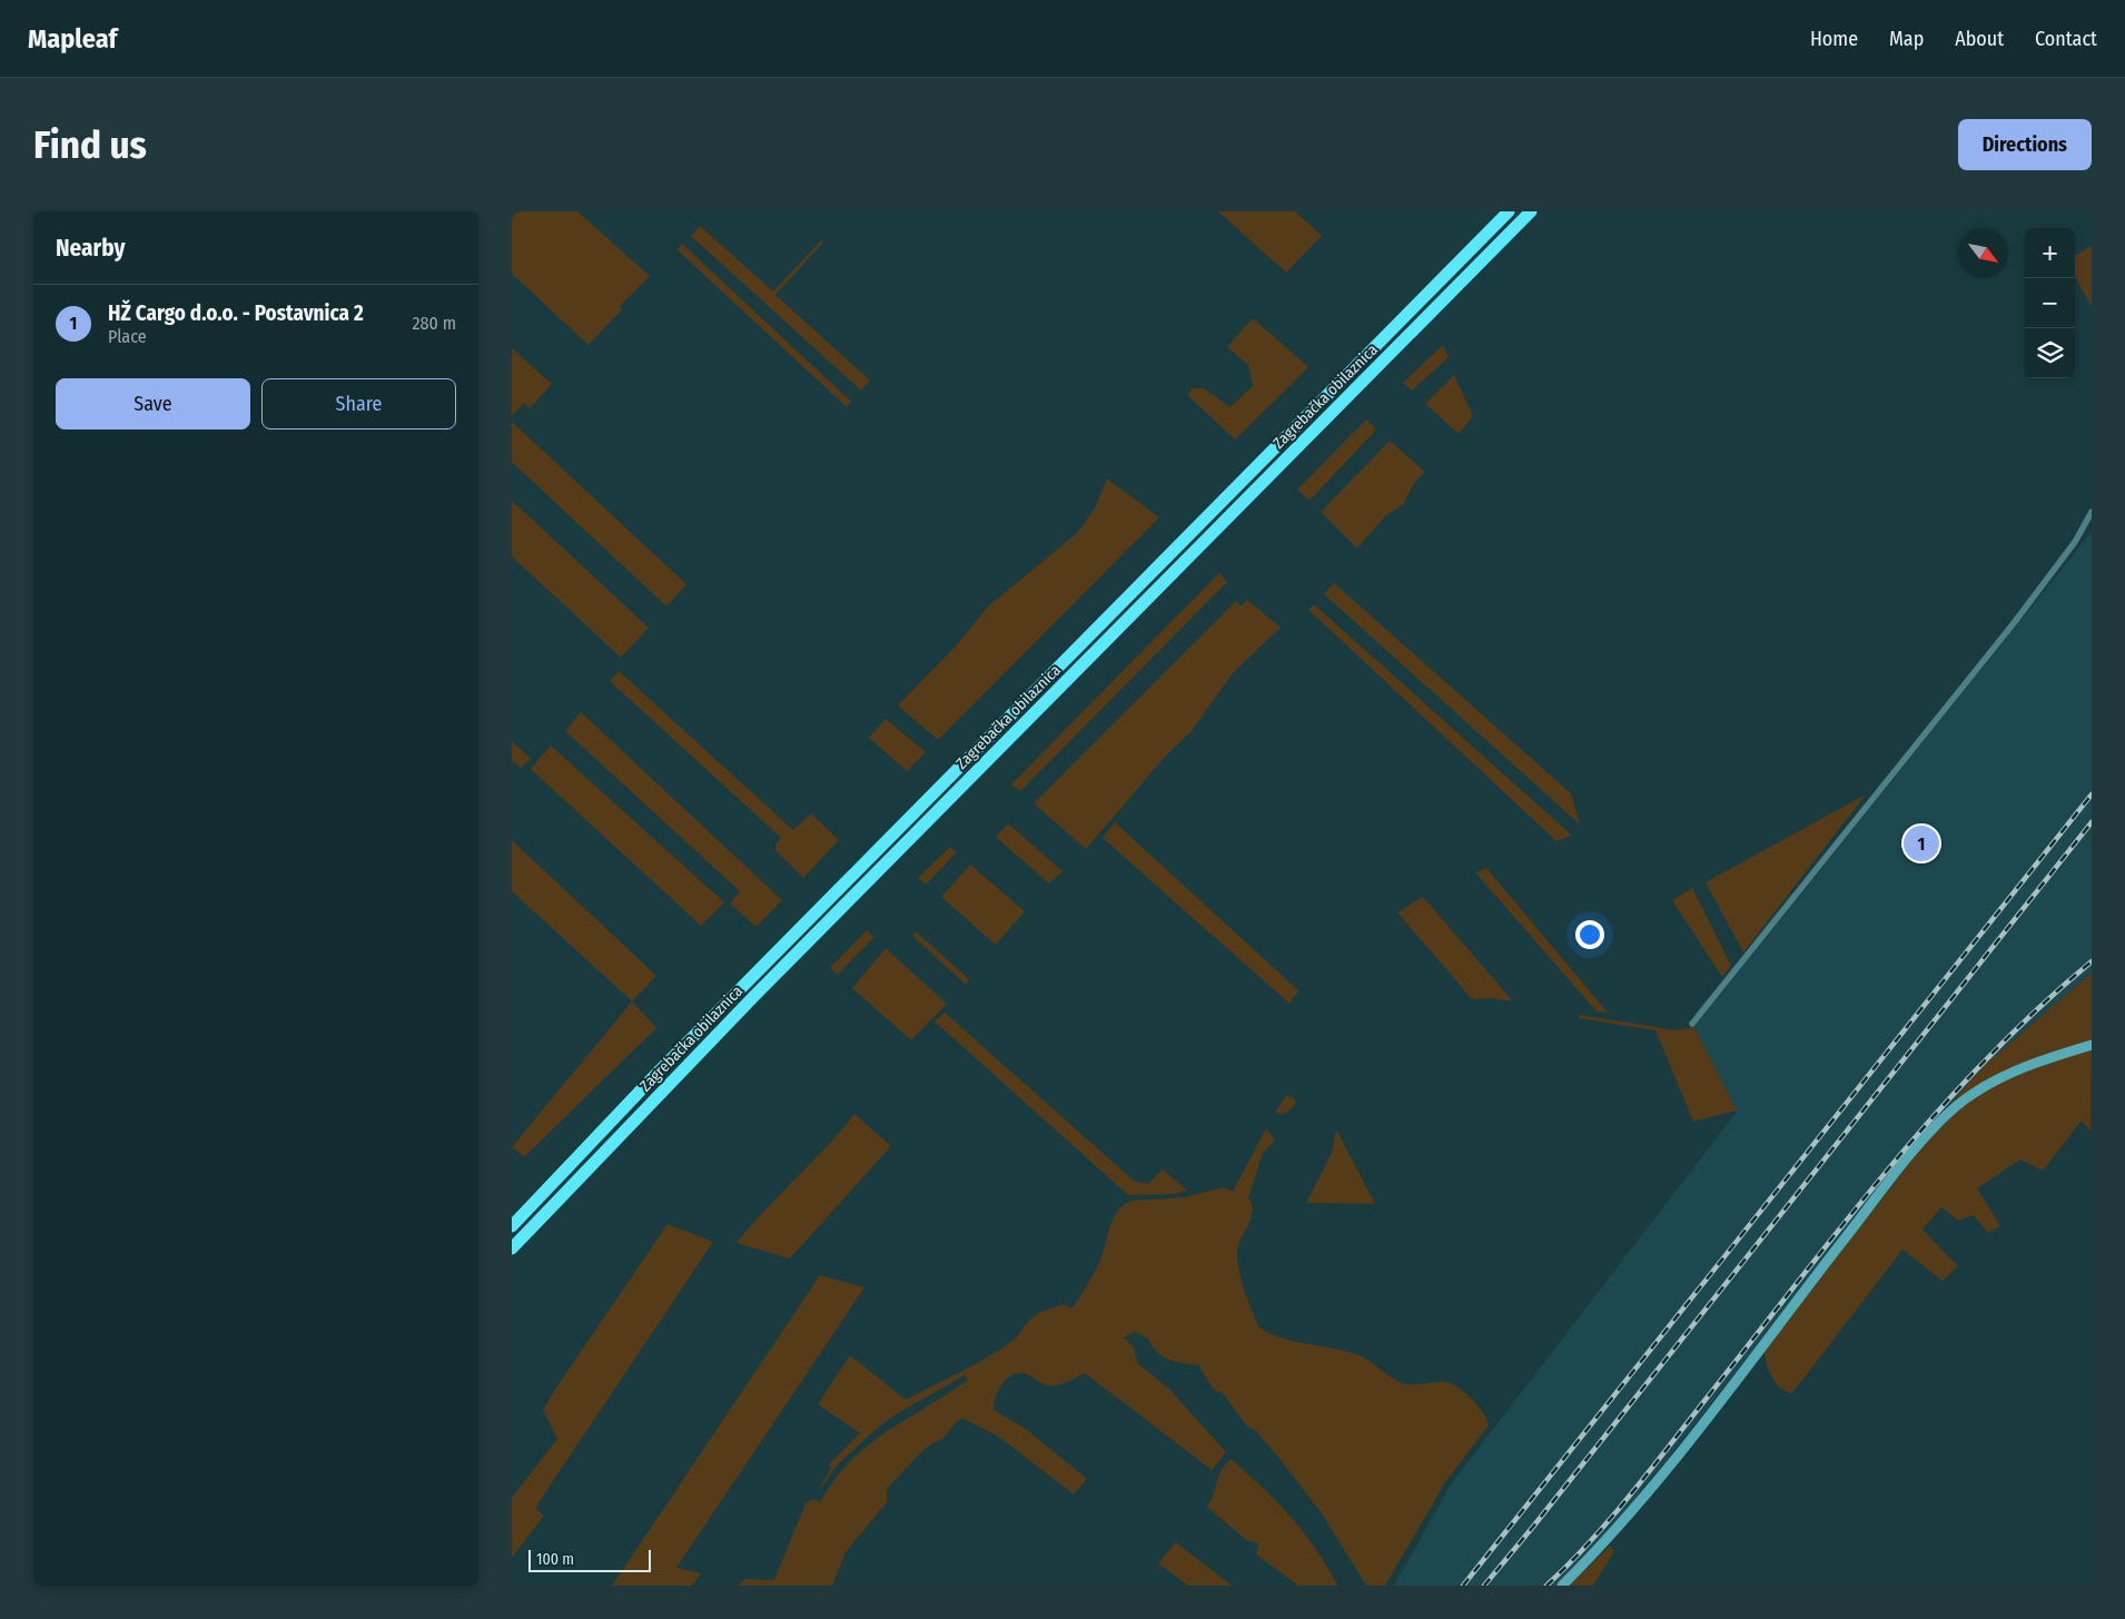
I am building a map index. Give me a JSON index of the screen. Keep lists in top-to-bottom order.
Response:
{
  "streets": {
    "highway": ["Zagrebačka obilaznica"]
  },
  "scale_bar": "100 m",
  "north": "bottom right",
  "page": {
    "header": "Mapleaf",
    "nav": [
      "Home",
      "Map",
      "About",
      "Contact"
    ],
    "buttons": [
      "Directions",
      ["Save", "Share"]
    ],
    "title": "Find us",
    "heading": "Nearby",
    "map_buttons": ["+", "−"],
    "list": [
      {
        "mark": "1",
        "name": "HŽ Cargo d.o.o. - Postavnica 2",
        "note": "Place",
        "value": "280 m"
      }
    ],
    "pins": "1",
    "scale": "100 m"
  }
}
